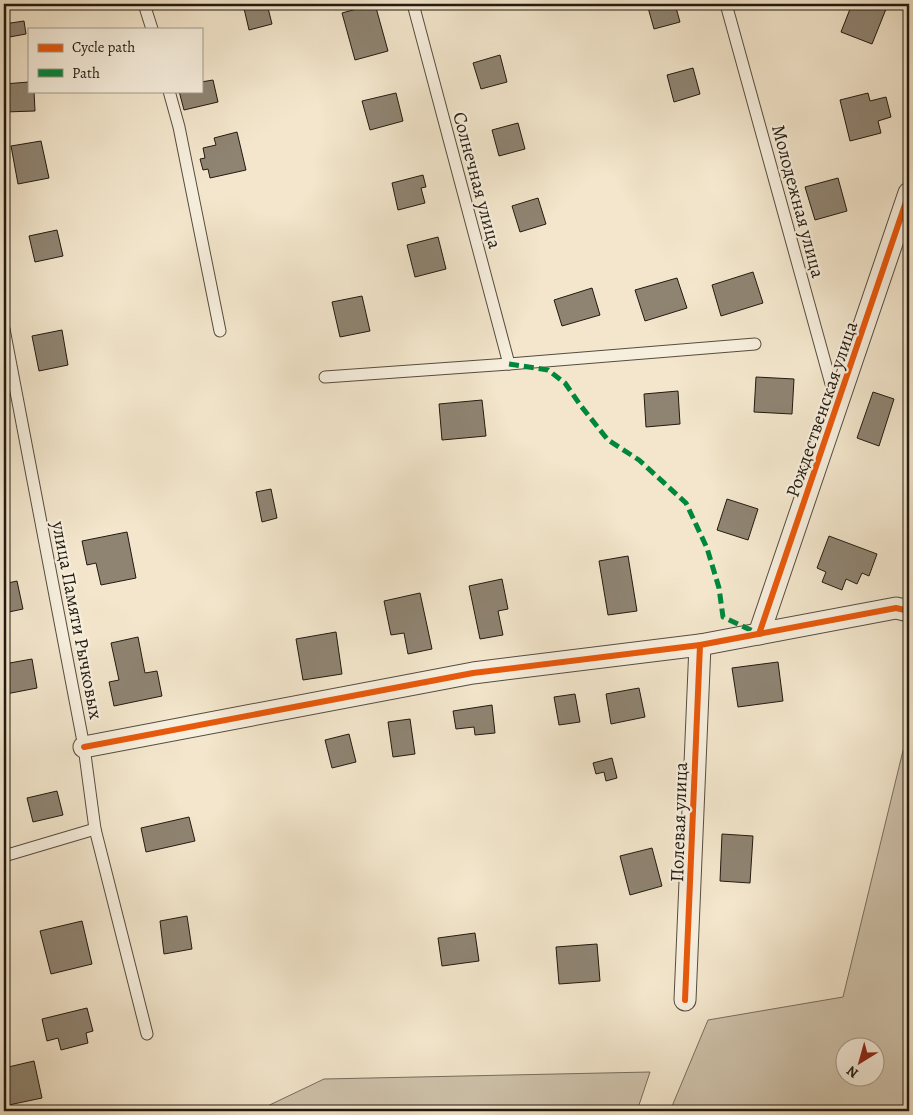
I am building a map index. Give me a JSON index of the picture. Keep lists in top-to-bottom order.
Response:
{
  "streets": {
    "street": ["Рождественская улица", "Полевая улица"],
    "lane": ["Солнечная улица", "Молодежная улица", "улица Памяти Рычковых"]
  },
  "crossings": [
    ["Молодежная улица", "Рождественская улица"]
  ],
  "legend": ["Cycle path", "Path"],
  "north": "bottom left"
}
